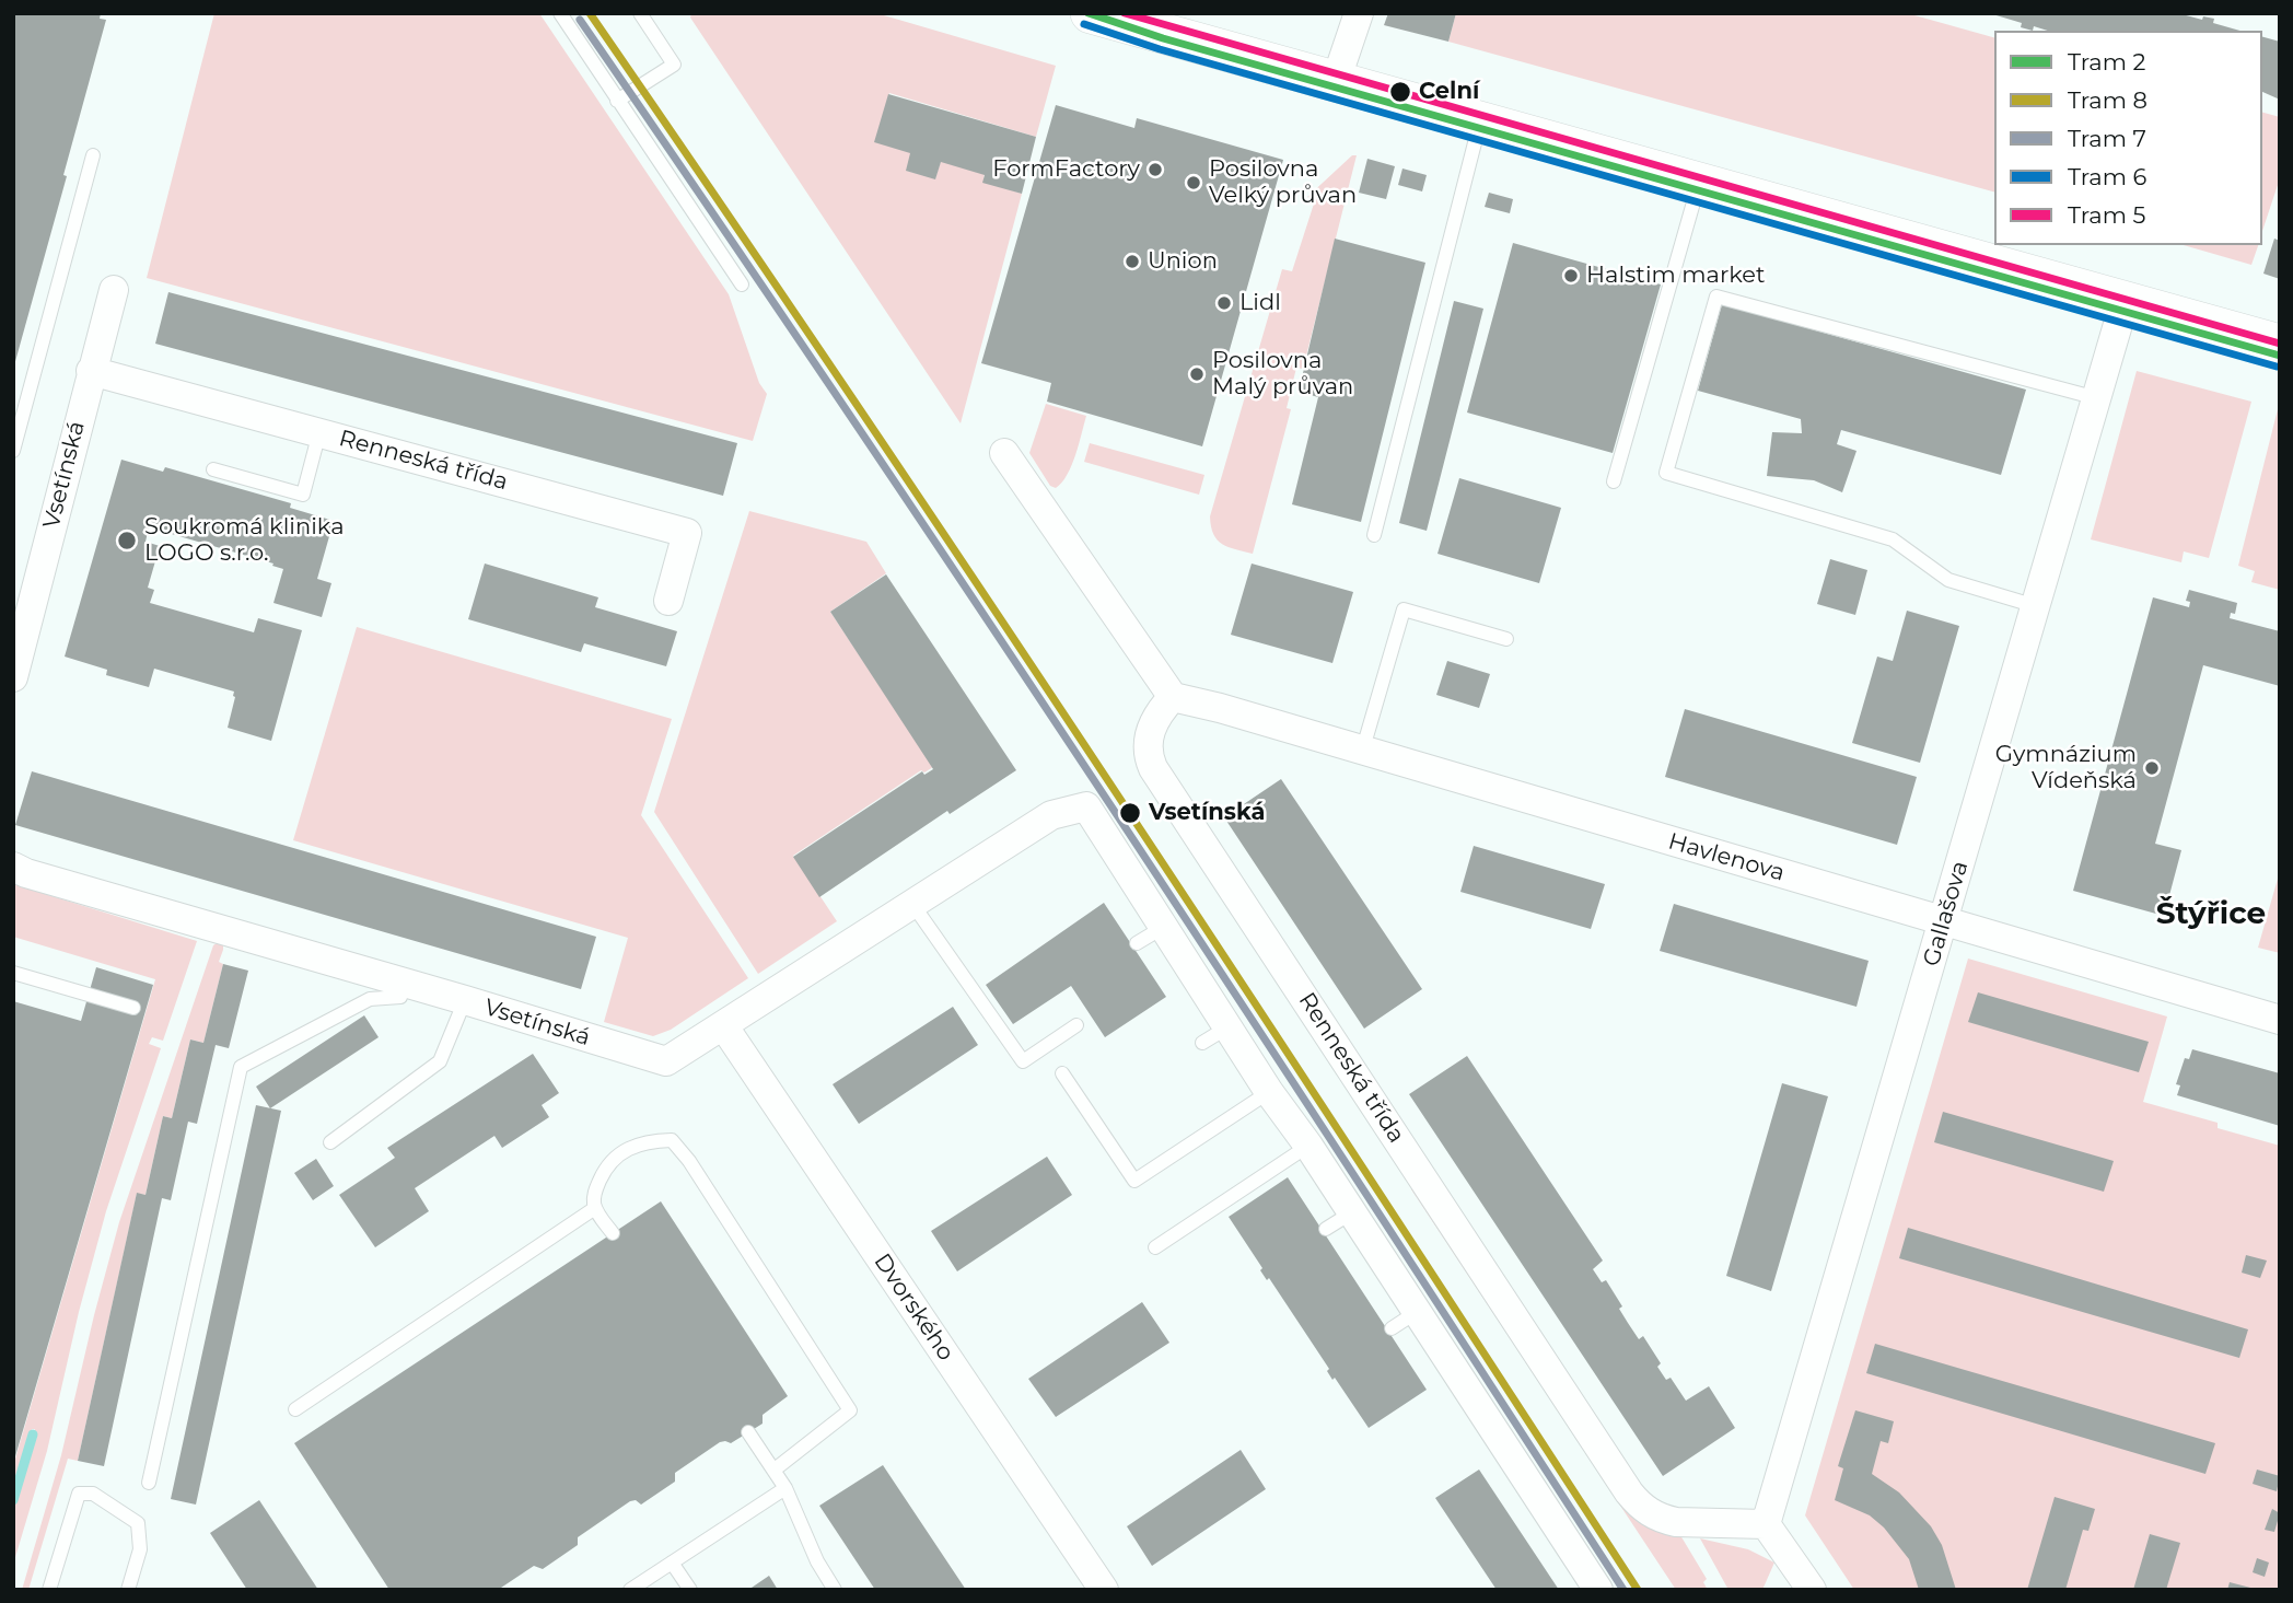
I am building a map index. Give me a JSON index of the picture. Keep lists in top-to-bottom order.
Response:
{
  "streets": {
    "street": [
      "Renneská třída",
      "Vsetínská",
      "Havlenova",
      "Gallašova",
      "Dvorského"
    ]
  },
  "crossings": [
    ["Renneská třída", "Vsetínská"],
    ["Renneská třída", "Havlenova"],
    ["Renneská třída", "Gallašova"],
    ["Vsetínská", "Dvorského"],
    ["Havlenova", "Gallašova"]
  ],
  "districts": ["Štýřice"],
  "places": [
    "Celní",
    "FormFactory",
    "Posilovna Velký průvan",
    "Union",
    "Halstim market",
    "Lidl",
    "Posilovna Malý průvan",
    "Soukromá klinika LOGO s.r.o.",
    "Gymnázium Vídeňská",
    "Vsetínská"
  ],
  "lines": [
    "tram line 2",
    "tram line 8",
    "tram line 5",
    "tram line 7",
    "tram line 6"
  ],
  "legend": [
    "Tram 2",
    "Tram 8",
    "Tram 7",
    "Tram 6",
    "Tram 5"
  ]
}
